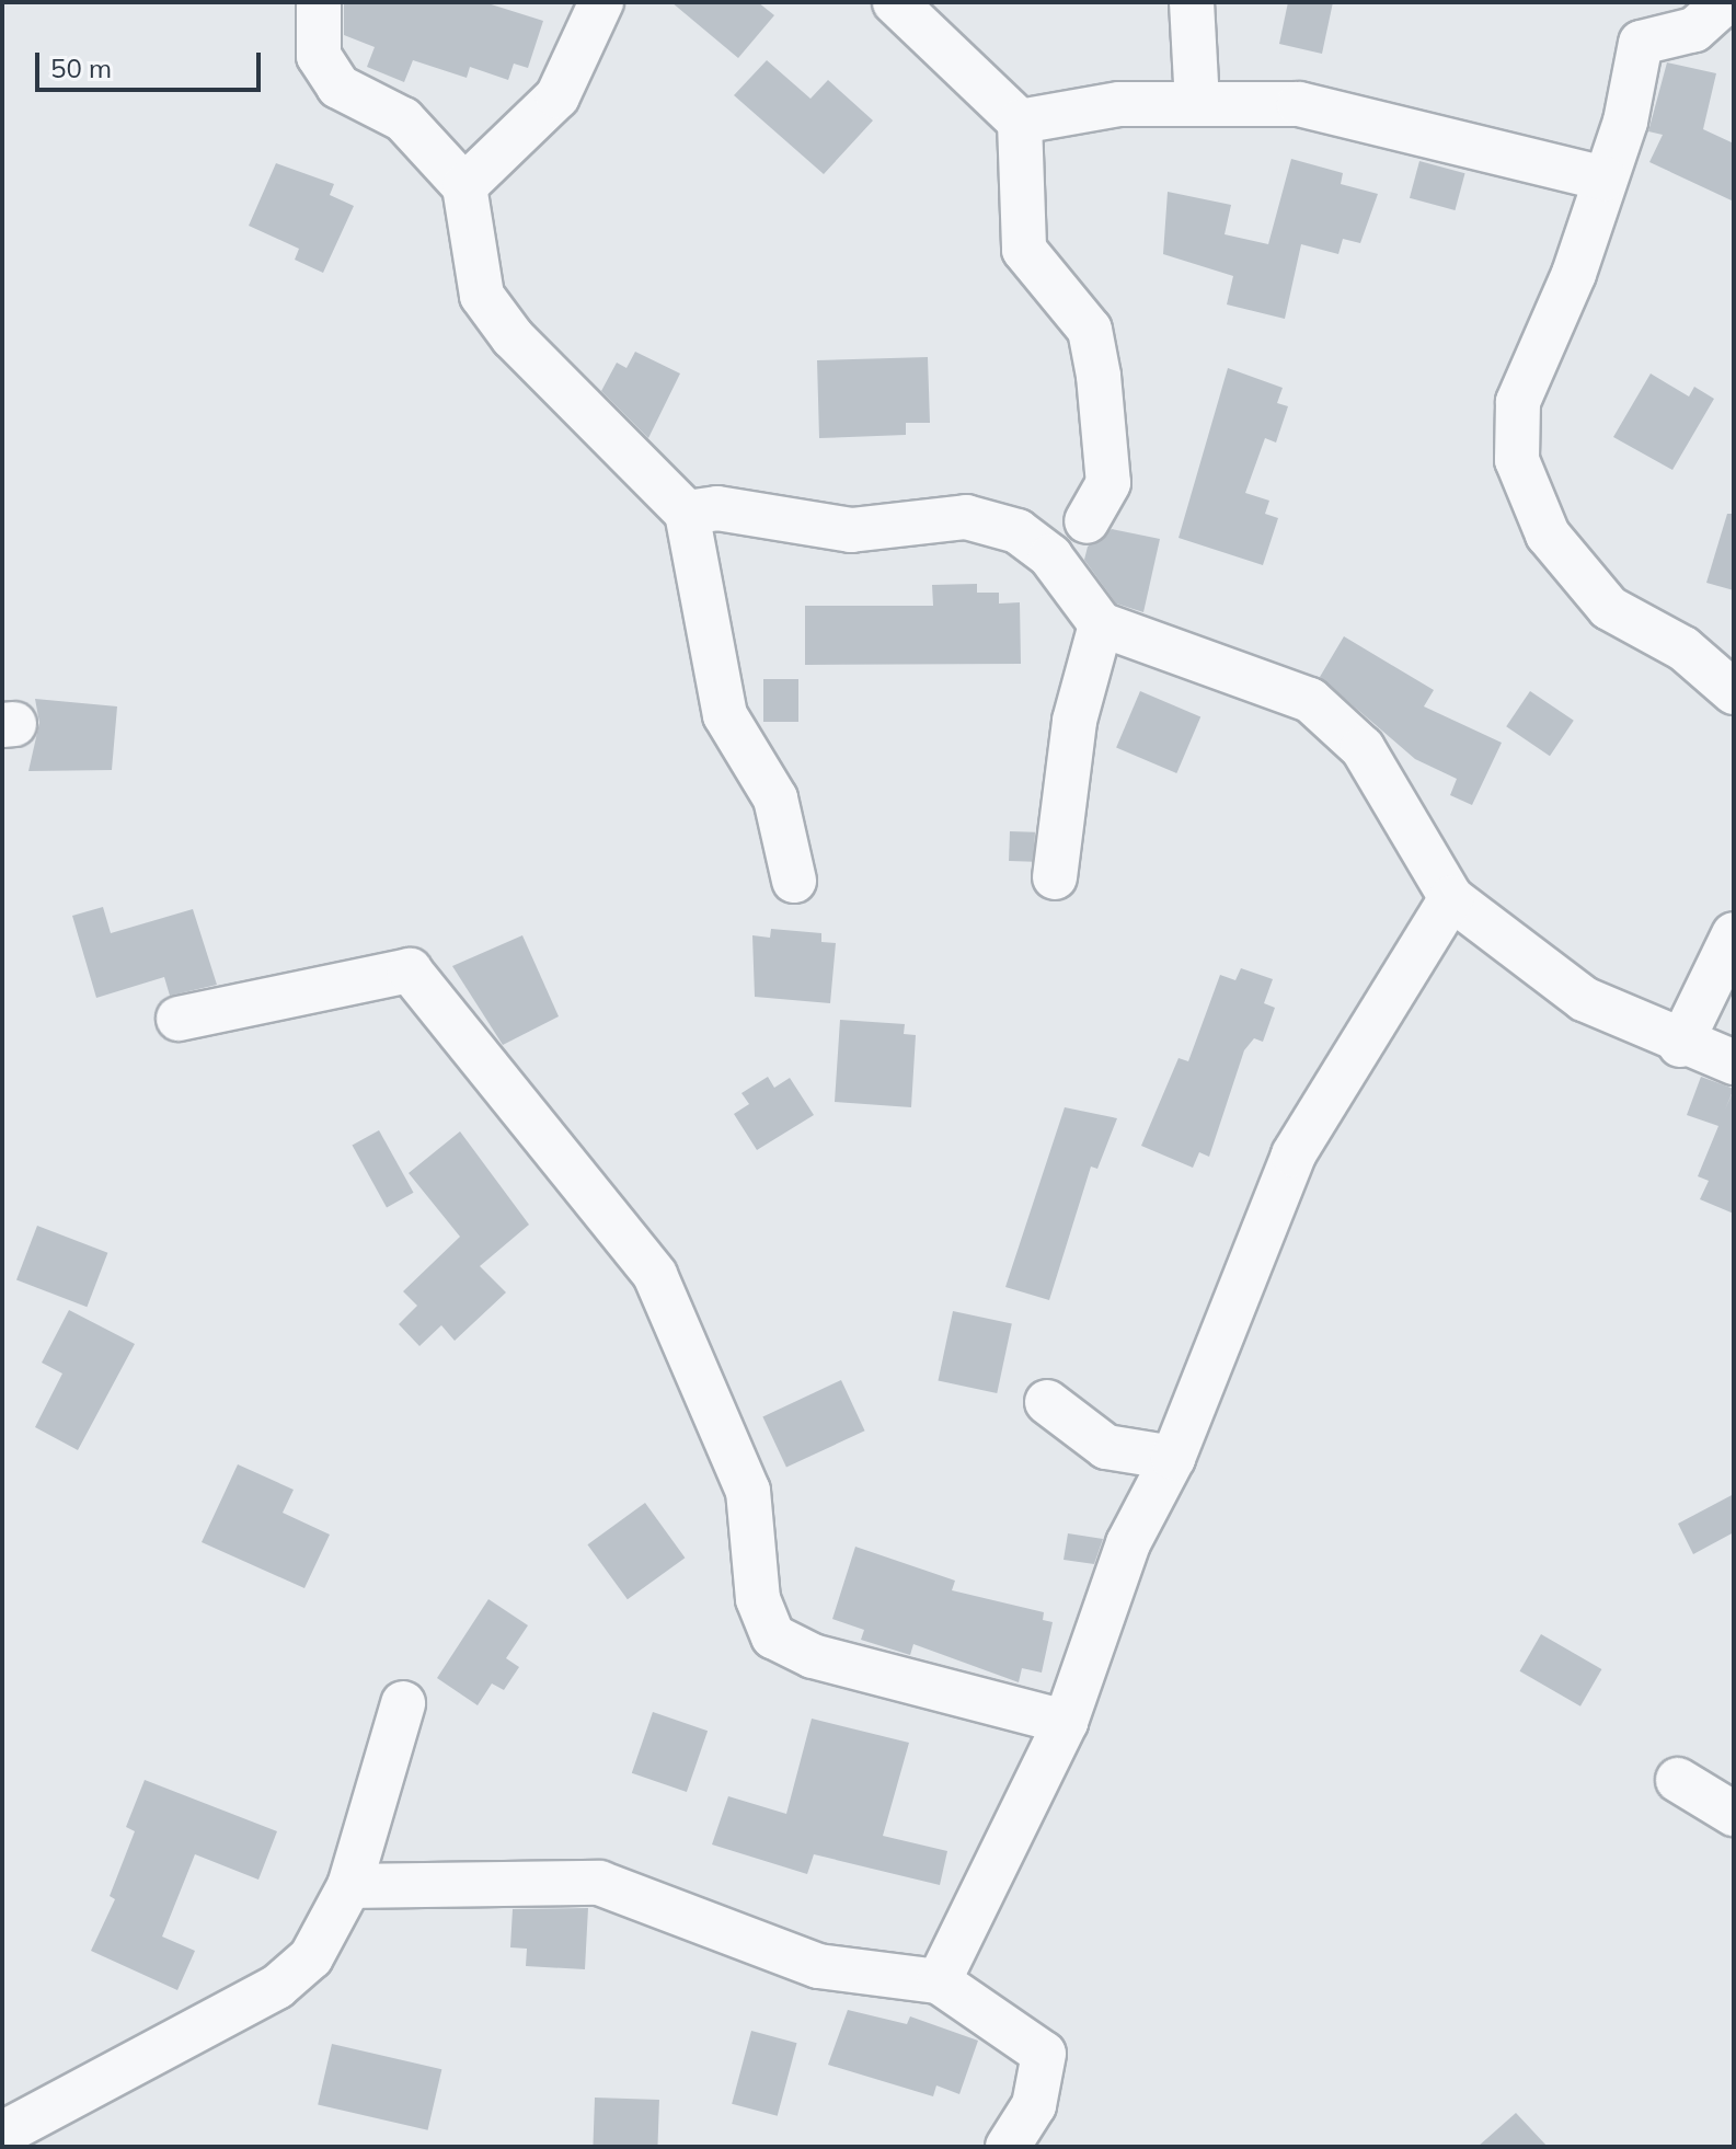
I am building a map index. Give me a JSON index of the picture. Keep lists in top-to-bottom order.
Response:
{
  "scale_bar": "50 m"
}
